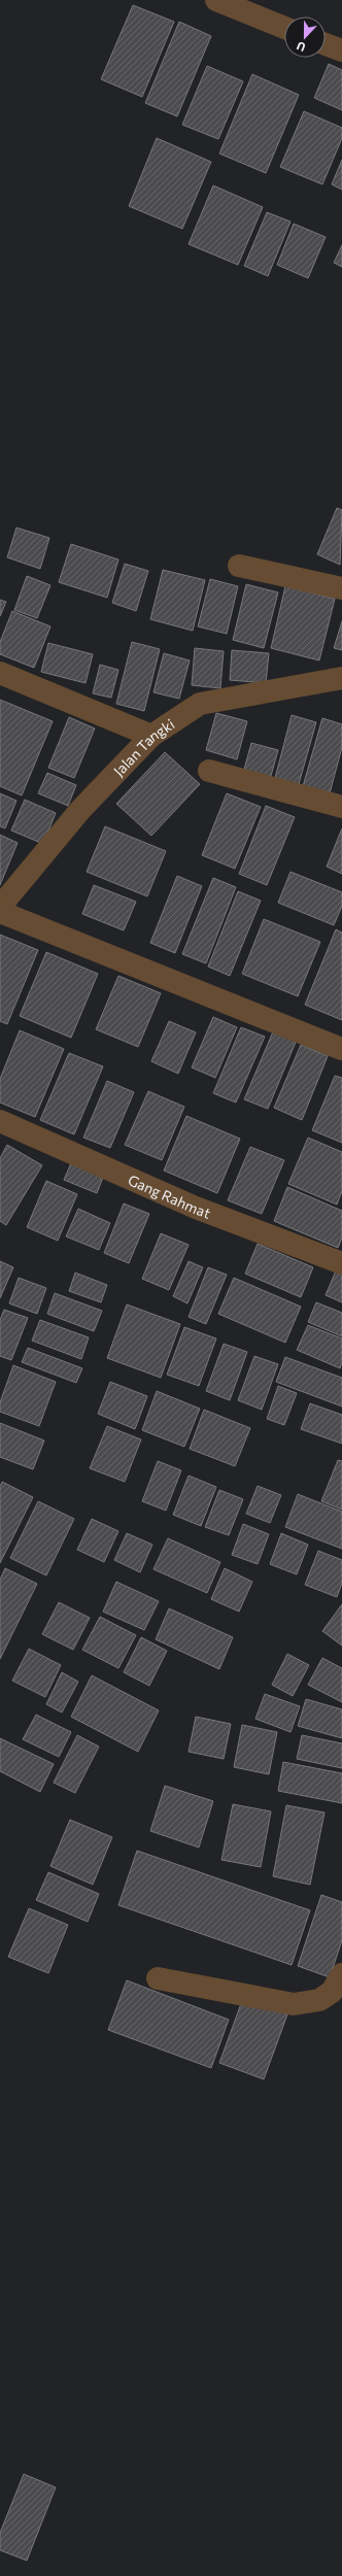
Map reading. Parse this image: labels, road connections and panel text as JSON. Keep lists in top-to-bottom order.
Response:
{
  "streets": {
    "street": ["Jalan Tangki", "Gang Rahmat"]
  },
  "north": "bottom"
}
